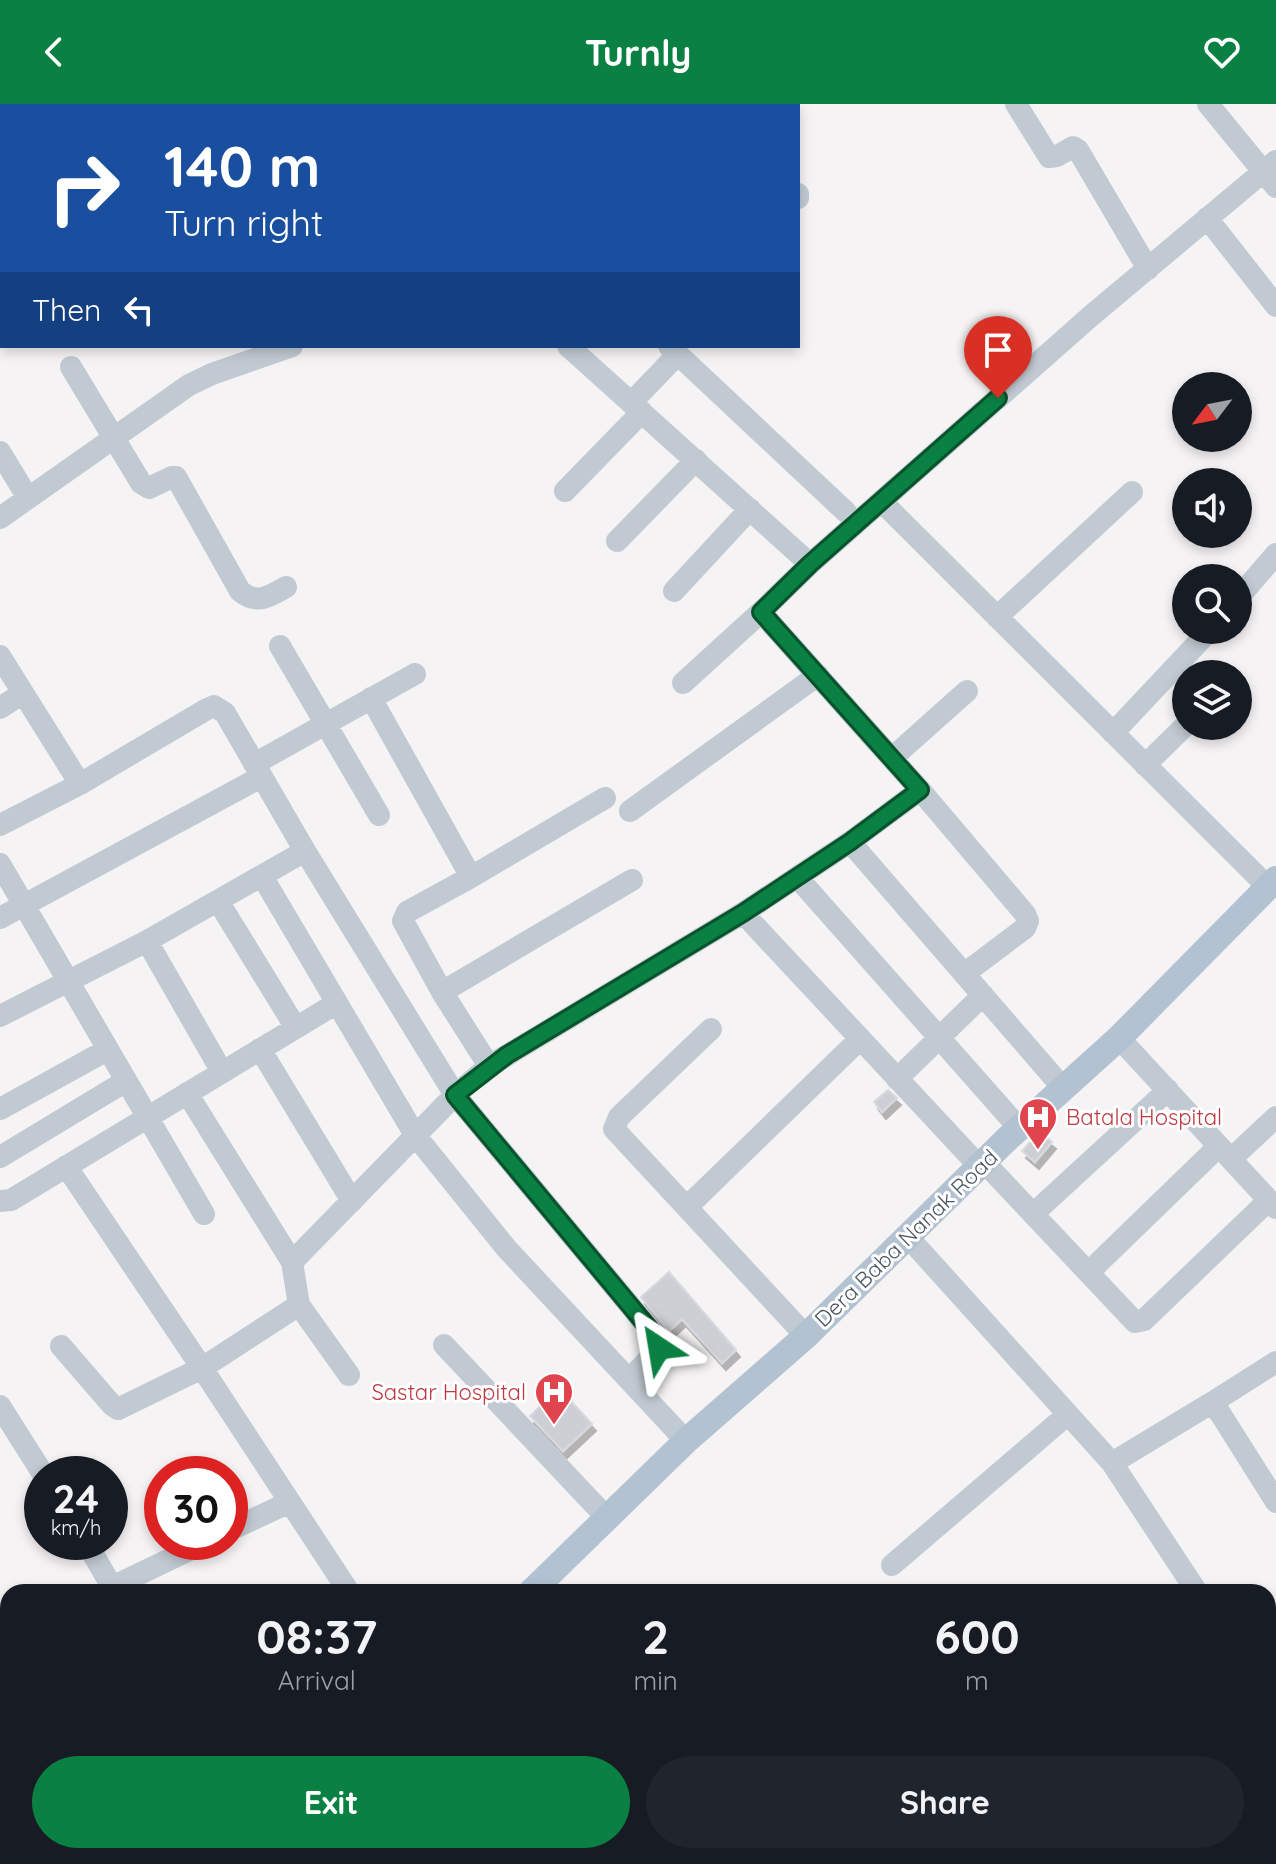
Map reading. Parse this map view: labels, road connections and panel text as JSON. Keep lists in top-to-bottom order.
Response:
{
  "streets": {
    "main road": ["Dera Baba Nanak Road"]
  },
  "places": {
    "hospital": ["Batala Hospital", "Sastar Hospital"]
  },
  "north": "bottom left",
  "page": {
    "header": "Turnly",
    "turn": ["140 m", "Turn right"],
    "then": "Then",
    "speed": "24 km/h",
    "limit": "30",
    "eta": [
      "08:37",
      "Arrival",
      "2",
      "min",
      "600",
      "m"
    ],
    "buttons": ["Exit", "Share"]
  }
}
